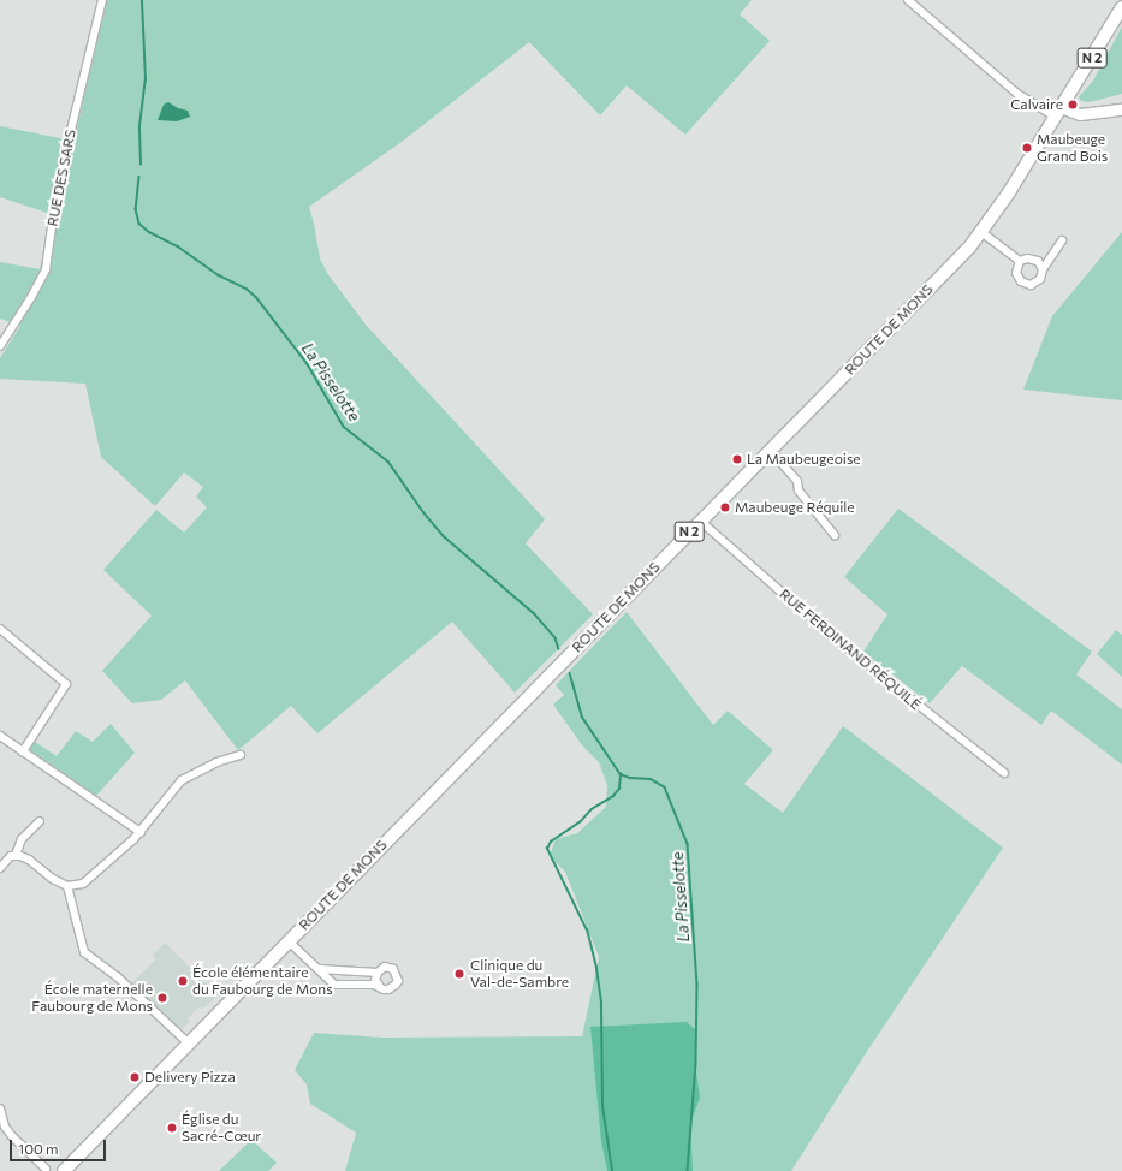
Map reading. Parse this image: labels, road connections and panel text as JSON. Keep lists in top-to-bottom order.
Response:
{
  "streets": {
    "main road": ["N 2", "ROUTE DE MONS"],
    "street": ["RUE DES SARS", "RUE FERDINAND RÉQUILÉ"]
  },
  "crossings": [
    ["ROUTE DE MONS", "RUE FERDINAND RÉQUILÉ"]
  ],
  "water": ["La Pisselotte"],
  "places": [
    "Calvaire",
    "Maubeuge Grand Bois",
    "La Maubeugeoise",
    "Maubeuge Réquile",
    "Clinique du Val-de-Sambre",
    "École élémentaire du Faubourg de Mons",
    "École maternelle Faubourg de Mons",
    "Delivery Pizza",
    "Église du Sacré-Cœur"
  ],
  "scale_bar": "100 m"
}
